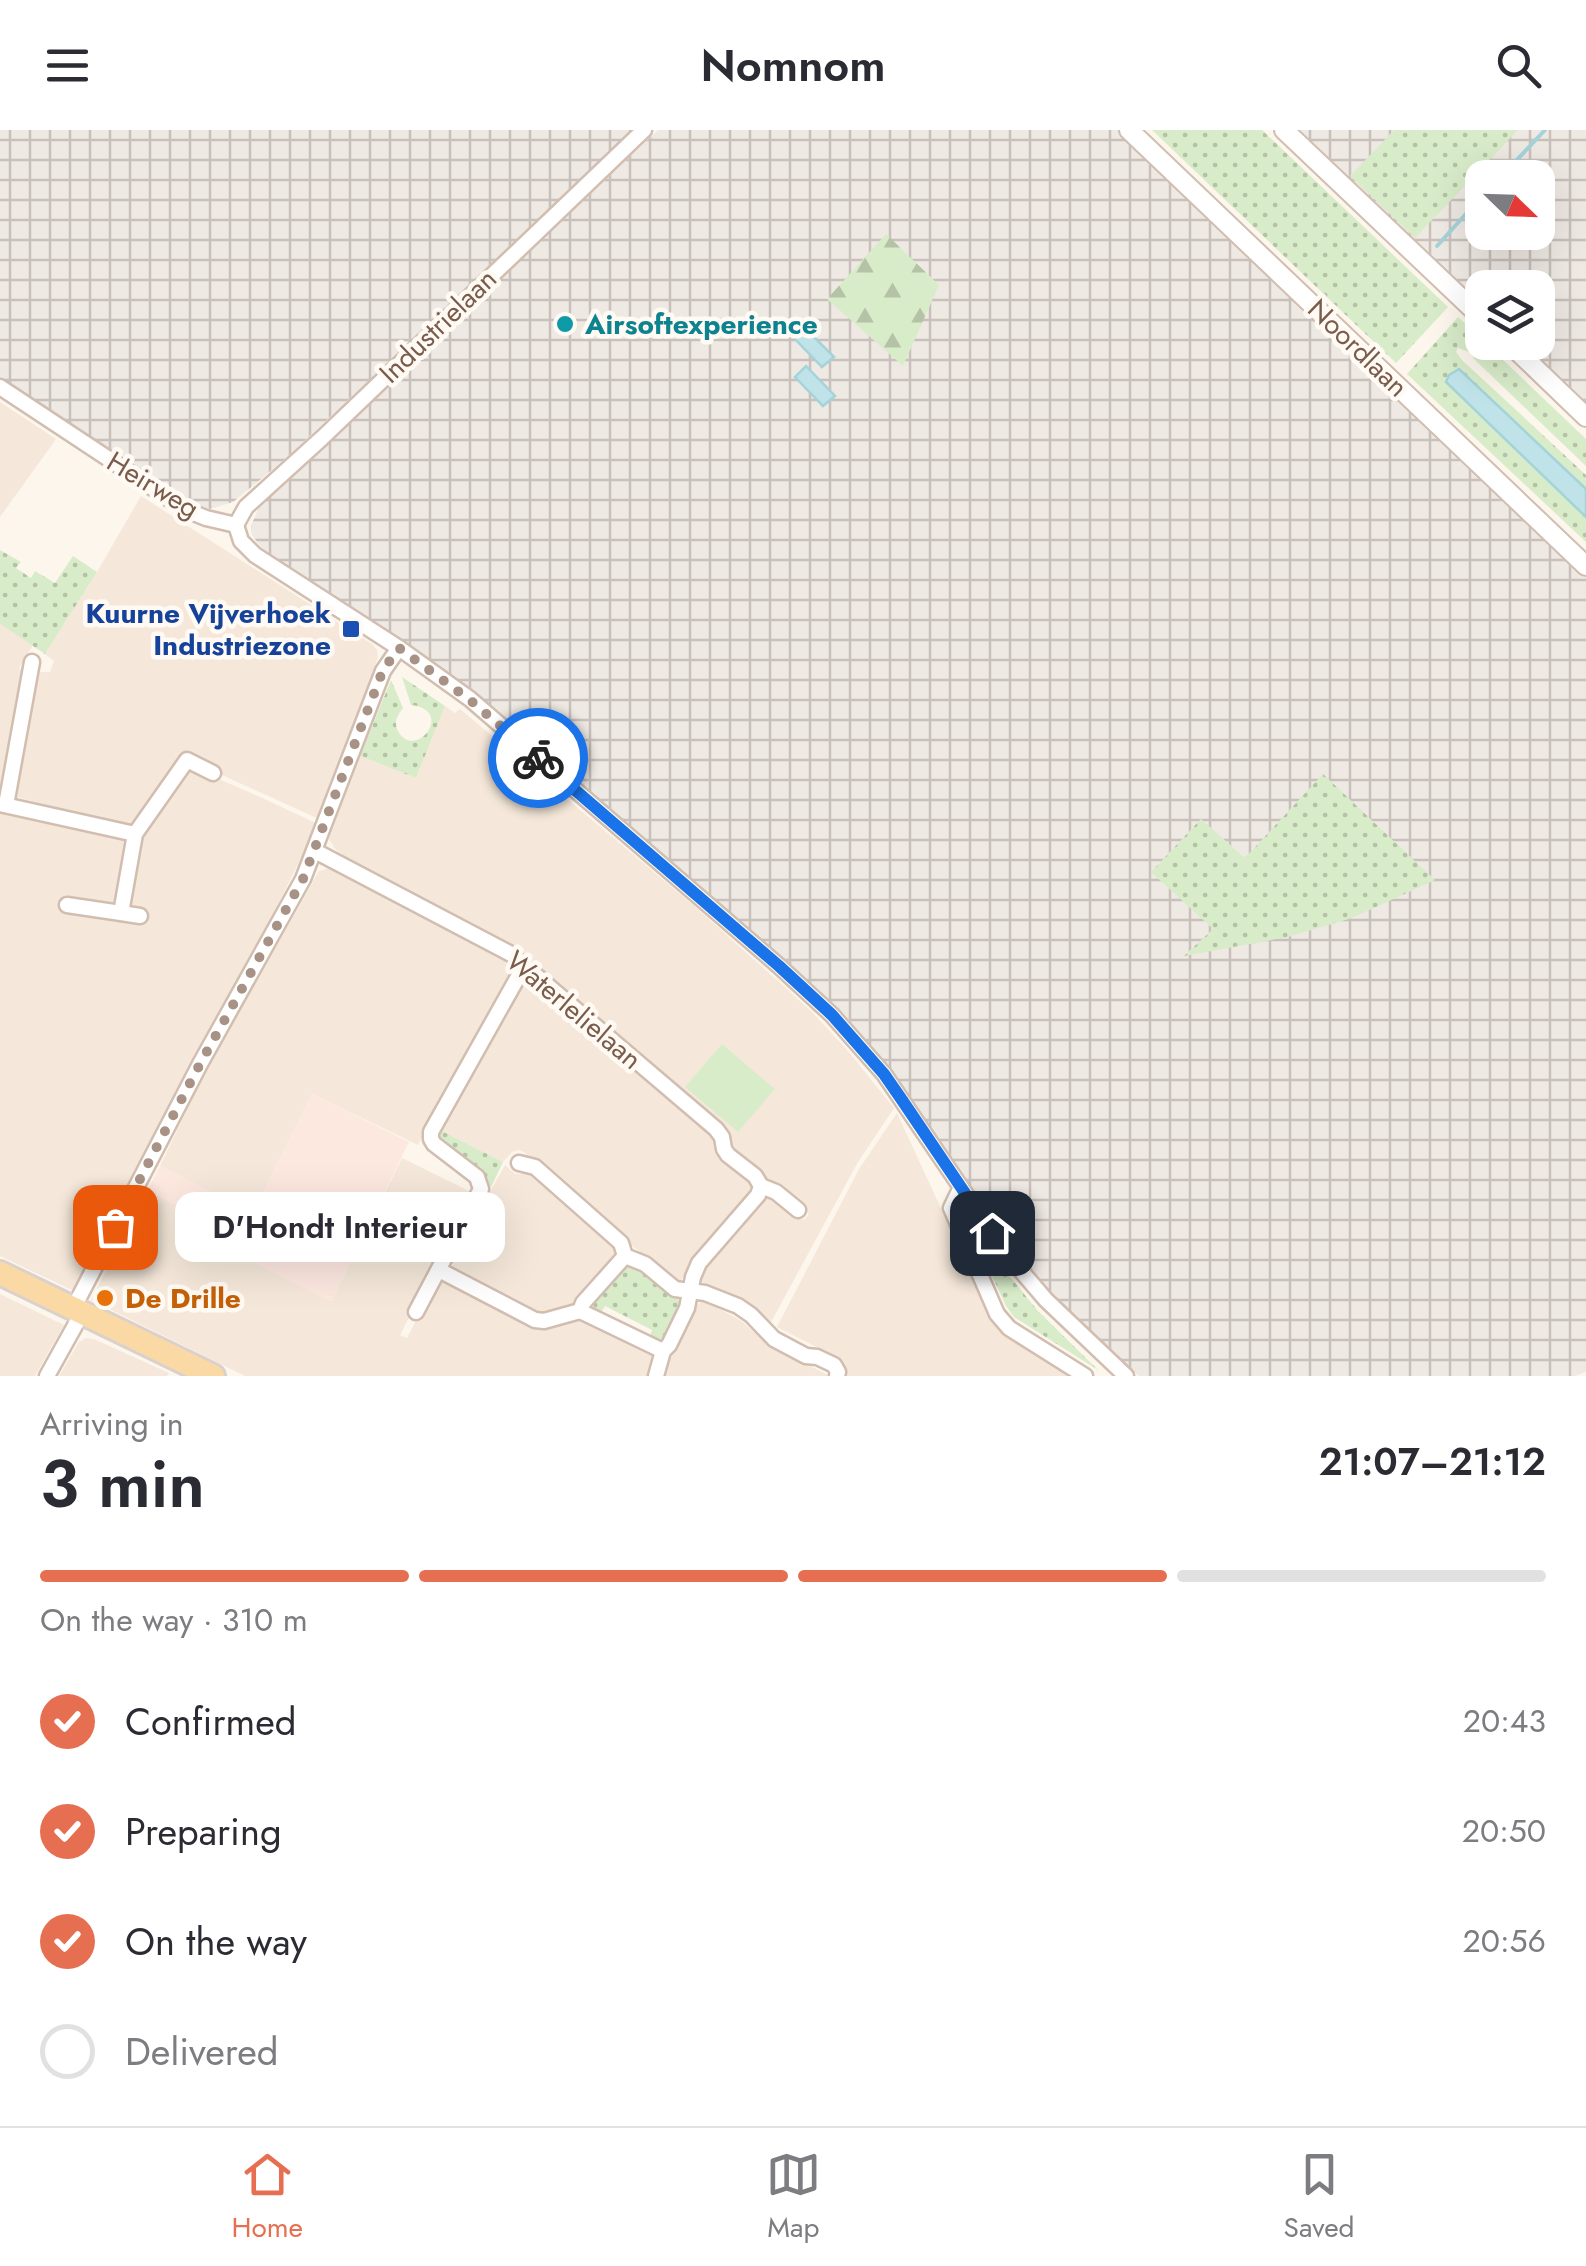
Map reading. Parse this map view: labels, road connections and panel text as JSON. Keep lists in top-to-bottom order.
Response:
{
  "streets": {
    "street": [
      "Industrielaan",
      "Noordlaan",
      "Heirweg",
      "Waterlelielaan"
    ]
  },
  "crossings": [
    ["Industrielaan", "Heirweg"]
  ],
  "places": {
    "other": ["Airsoftexperience", "D'Hondt Interieur", "De Drille"],
    "transit": ["Kuurne Vijverhoek Industriezone"]
  },
  "north": "bottom right",
  "page": {
    "header": "Nomnom",
    "bubble": "D'Hondt Interieur",
    "heading": ["3 min", "Arriving in", "21:07–21:12"],
    "bar": "On the way · 310 m",
    "list": [
      ["Confirmed", "20:43"],
      ["Preparing", "20:50"],
      ["On the way", "20:56"],
      "Delivered"
    ],
    "tabs": ["Home", "Map", "Saved"]
  }
}
